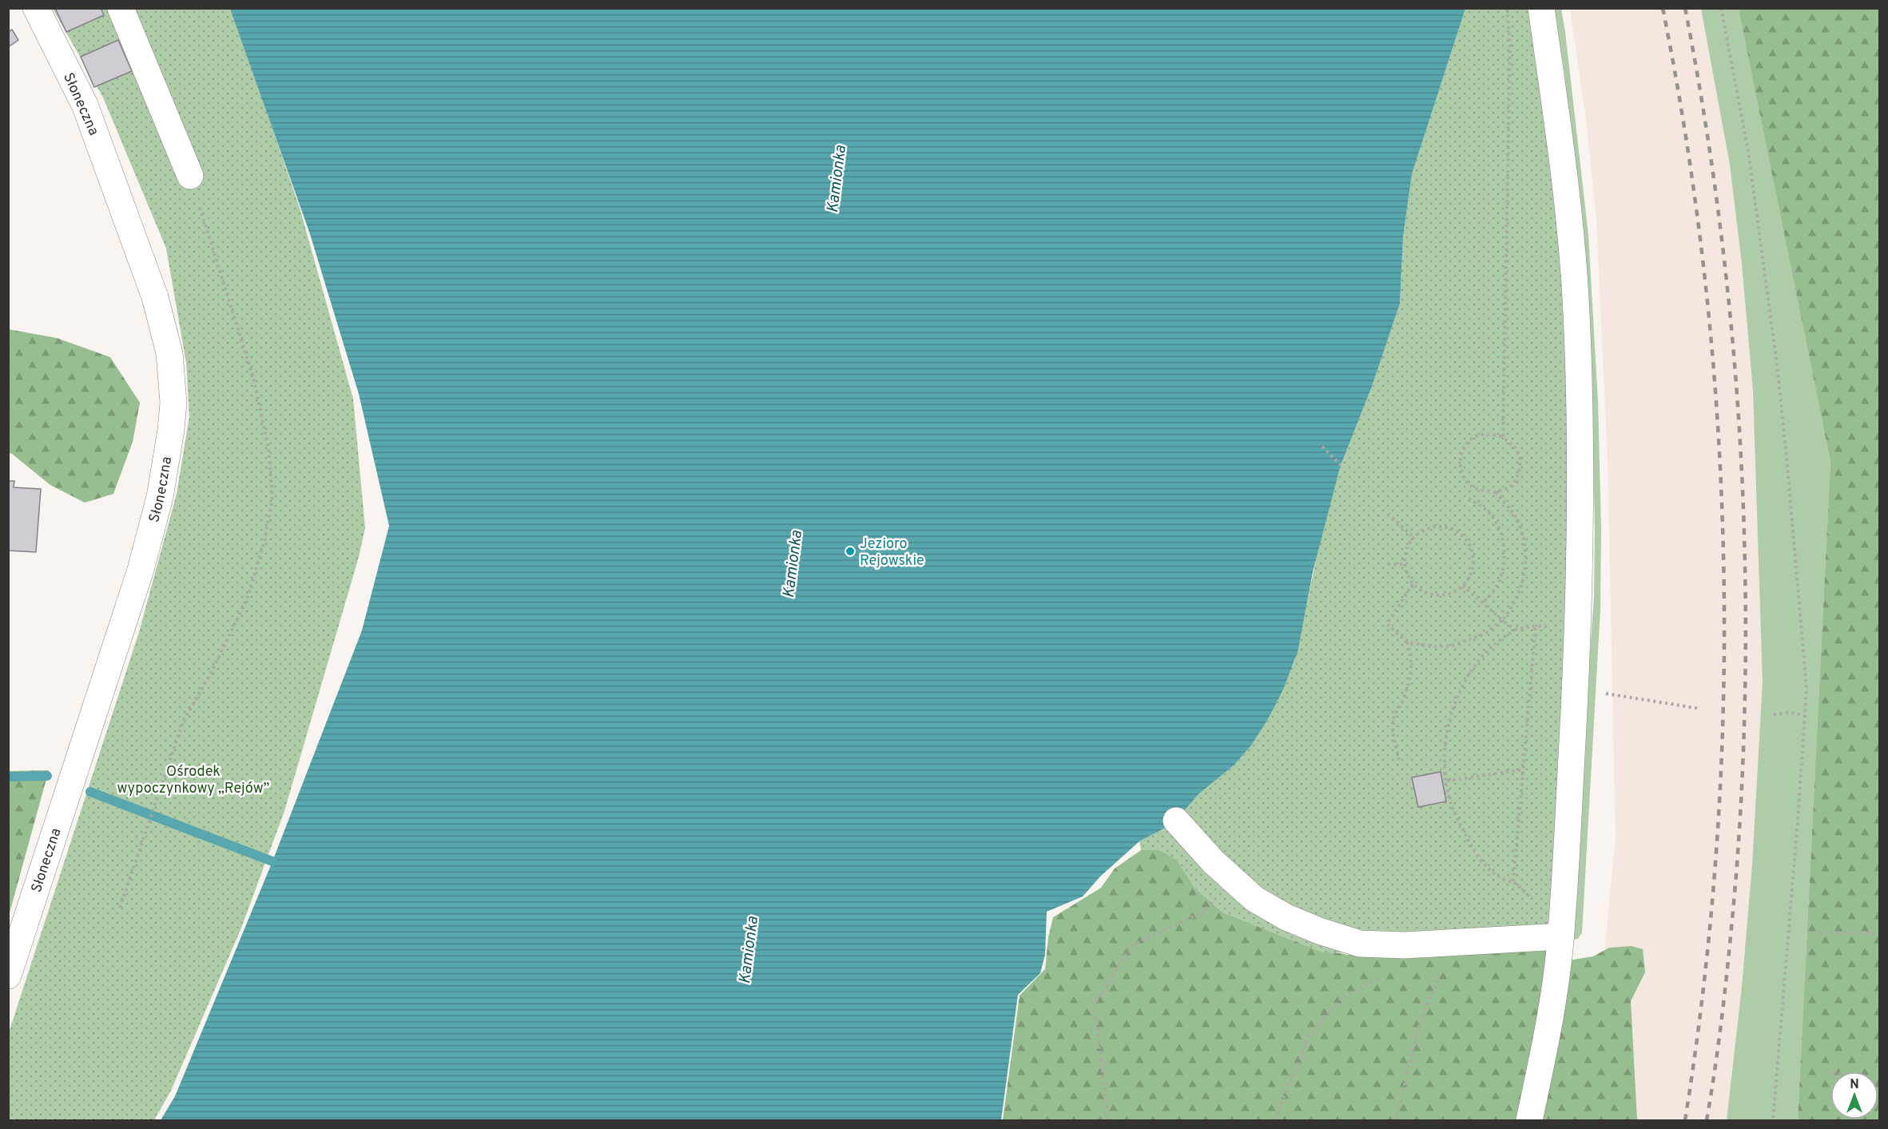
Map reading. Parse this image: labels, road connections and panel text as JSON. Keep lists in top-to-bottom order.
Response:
{
  "streets": {
    "street": ["Słoneczna"]
  },
  "water": ["Kamionka"],
  "parks": ["Ośrodek wypoczynkowy „Rejów”"],
  "places": ["Jezioro Rejowskie"],
  "north": "top"
}
